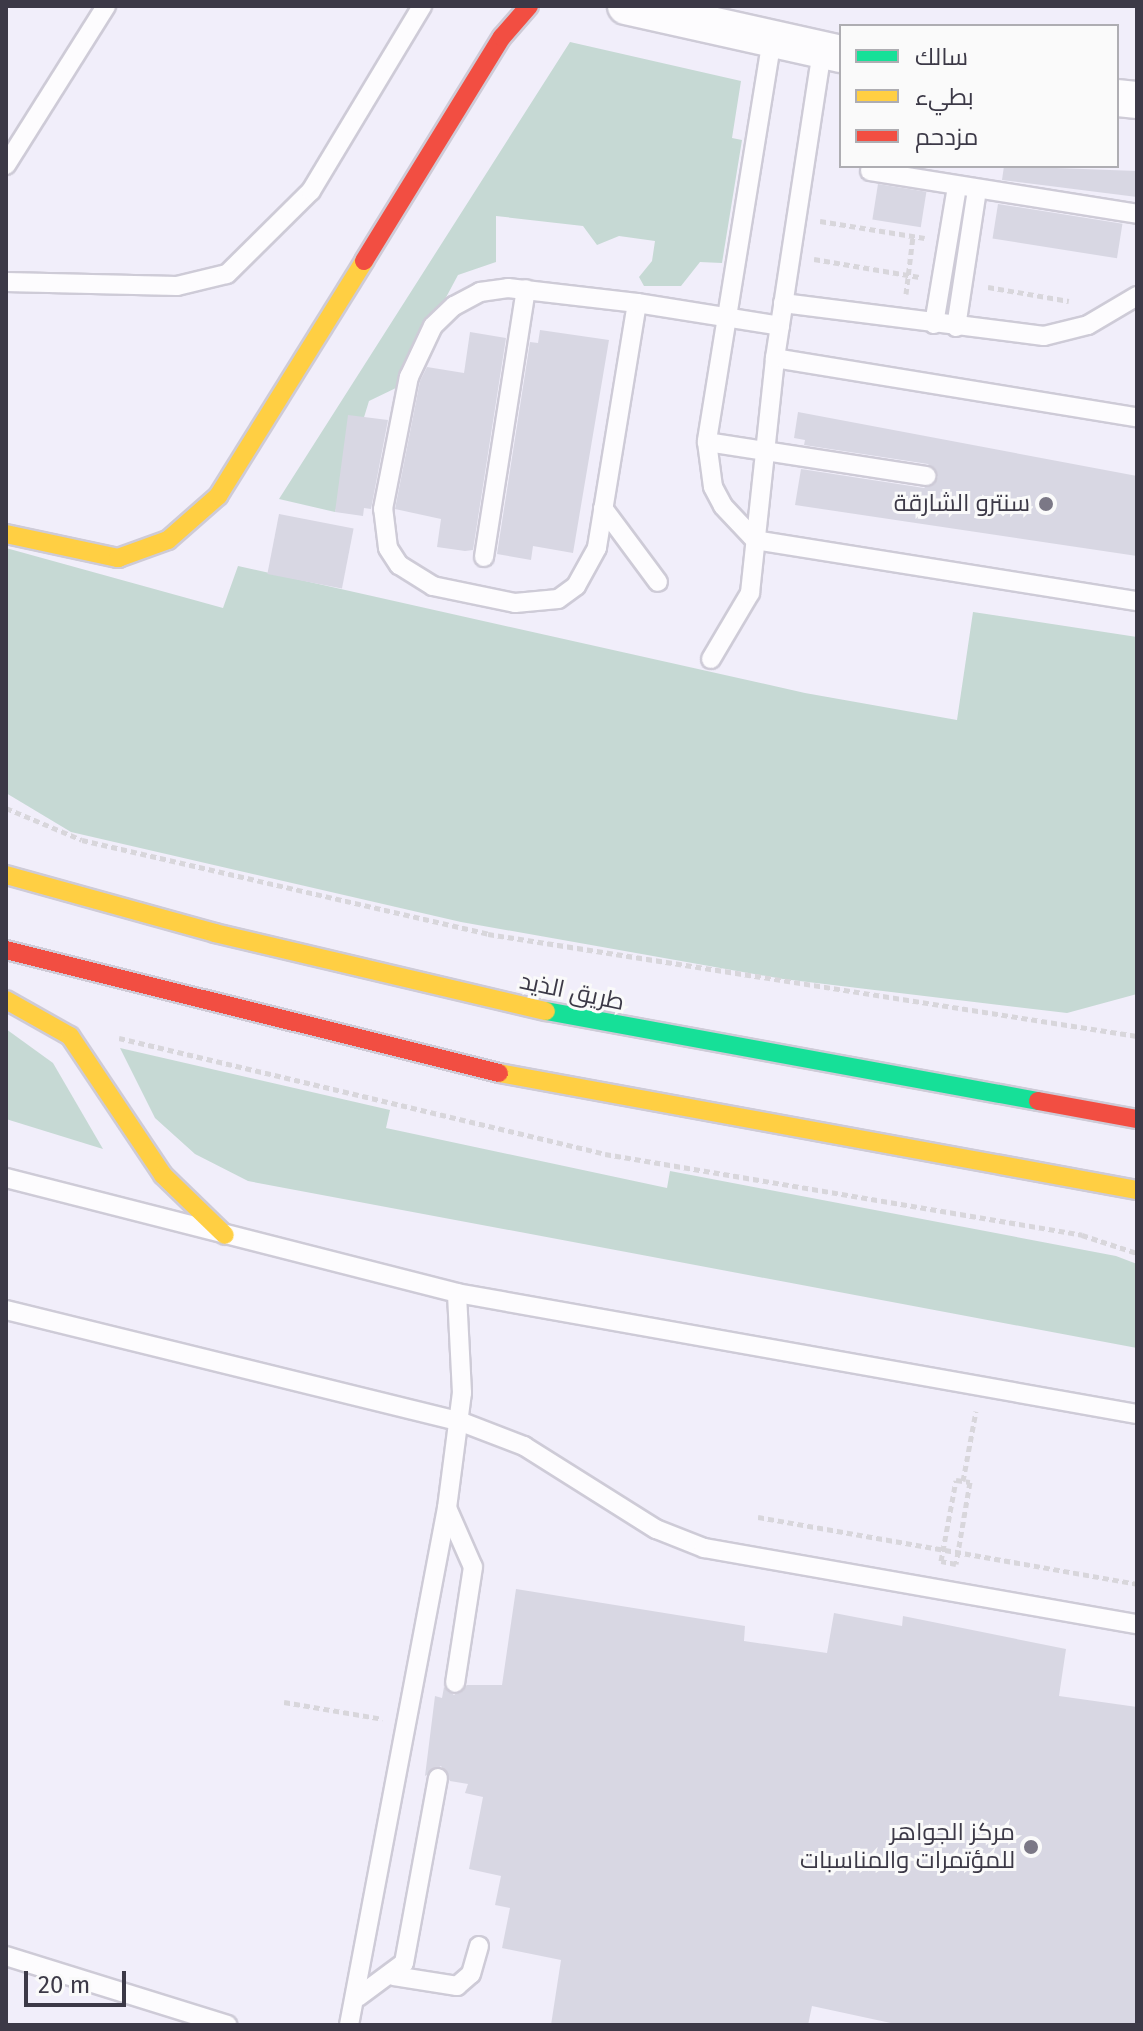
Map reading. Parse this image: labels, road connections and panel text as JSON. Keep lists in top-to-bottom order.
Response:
{
  "streets": {
    "main road": ["طريق الذيد"]
  },
  "places": ["سنترو الشارقة", "مركز الجواهر للمؤتمرات والمناسبات"],
  "legend": ["سالك", "بطيء", "مزدحم"],
  "scale_bar": "20 m"
}
